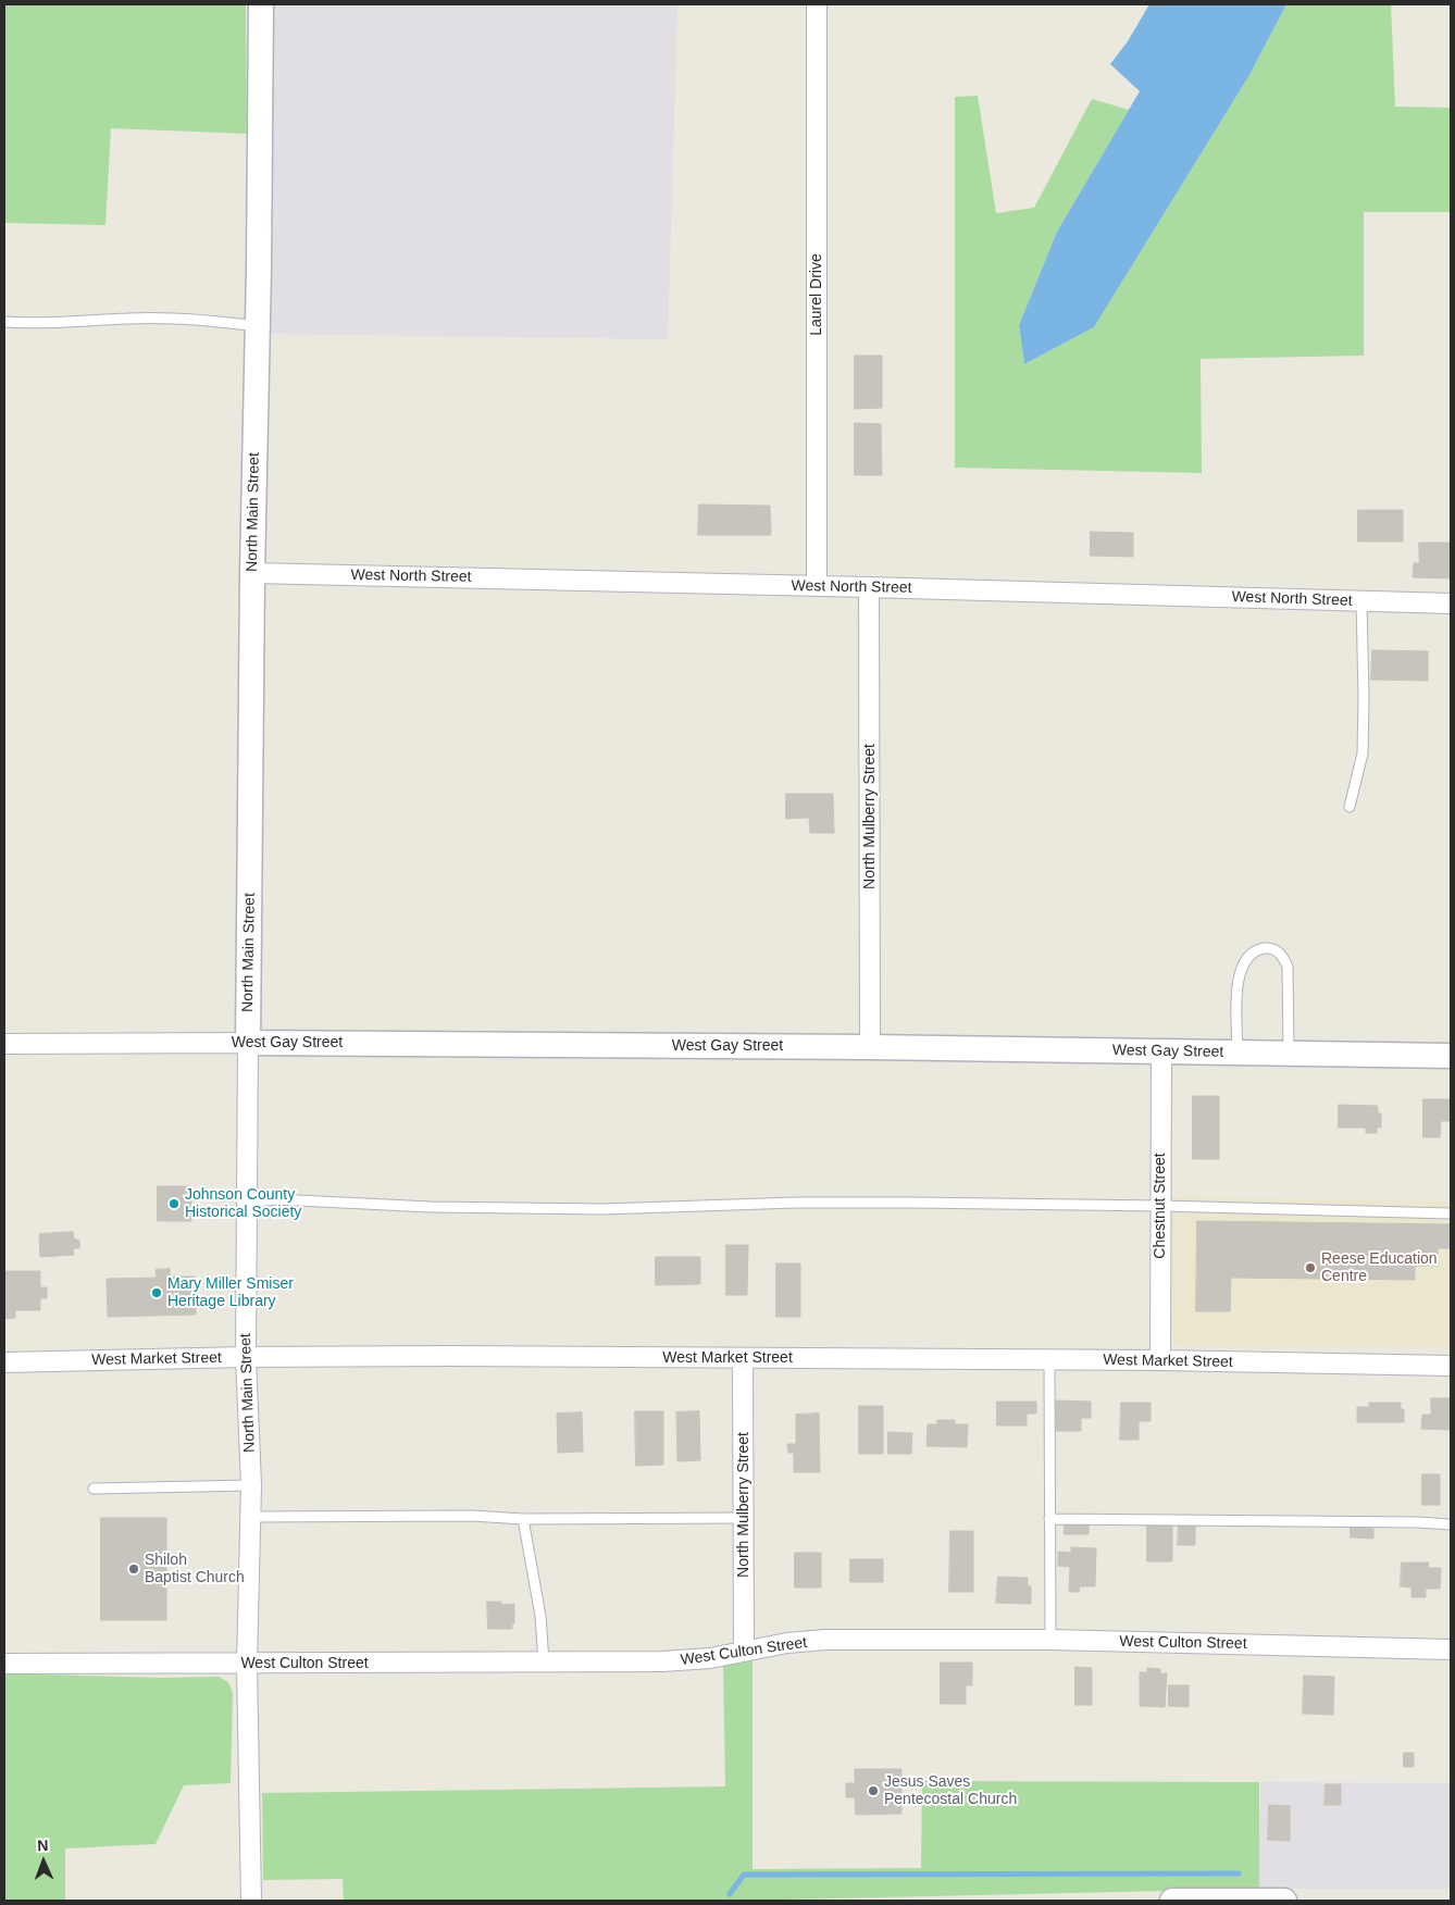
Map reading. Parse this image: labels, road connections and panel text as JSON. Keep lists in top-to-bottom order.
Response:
{
  "streets": {
    "street": [
      "Laurel Drive",
      "North Main Street",
      "West North Street",
      "North Mulberry Street",
      "West Gay Street",
      "Chestnut Street",
      "West Market Street",
      "West Culton Street"
    ]
  },
  "crossings": [
    ["Laurel Drive", "West North Street"],
    ["North Main Street", "West North Street"],
    ["North Main Street", "West Gay Street"],
    ["North Main Street", "West Market Street"],
    ["North Main Street", "West Culton Street"],
    ["West North Street", "North Mulberry Street"],
    ["North Mulberry Street", "West Gay Street"],
    ["North Mulberry Street", "West Market Street"],
    ["North Mulberry Street", "West Culton Street"],
    ["West Gay Street", "Chestnut Street"],
    ["Chestnut Street", "West Market Street"]
  ],
  "places": [
    "Johnson County Historical Society",
    "Reese Education Centre",
    "Mary Miller Smiser Heritage Library",
    "Shiloh Baptist Church",
    "Jesus Saves Pentecostal Church"
  ],
  "north": "top"
}
